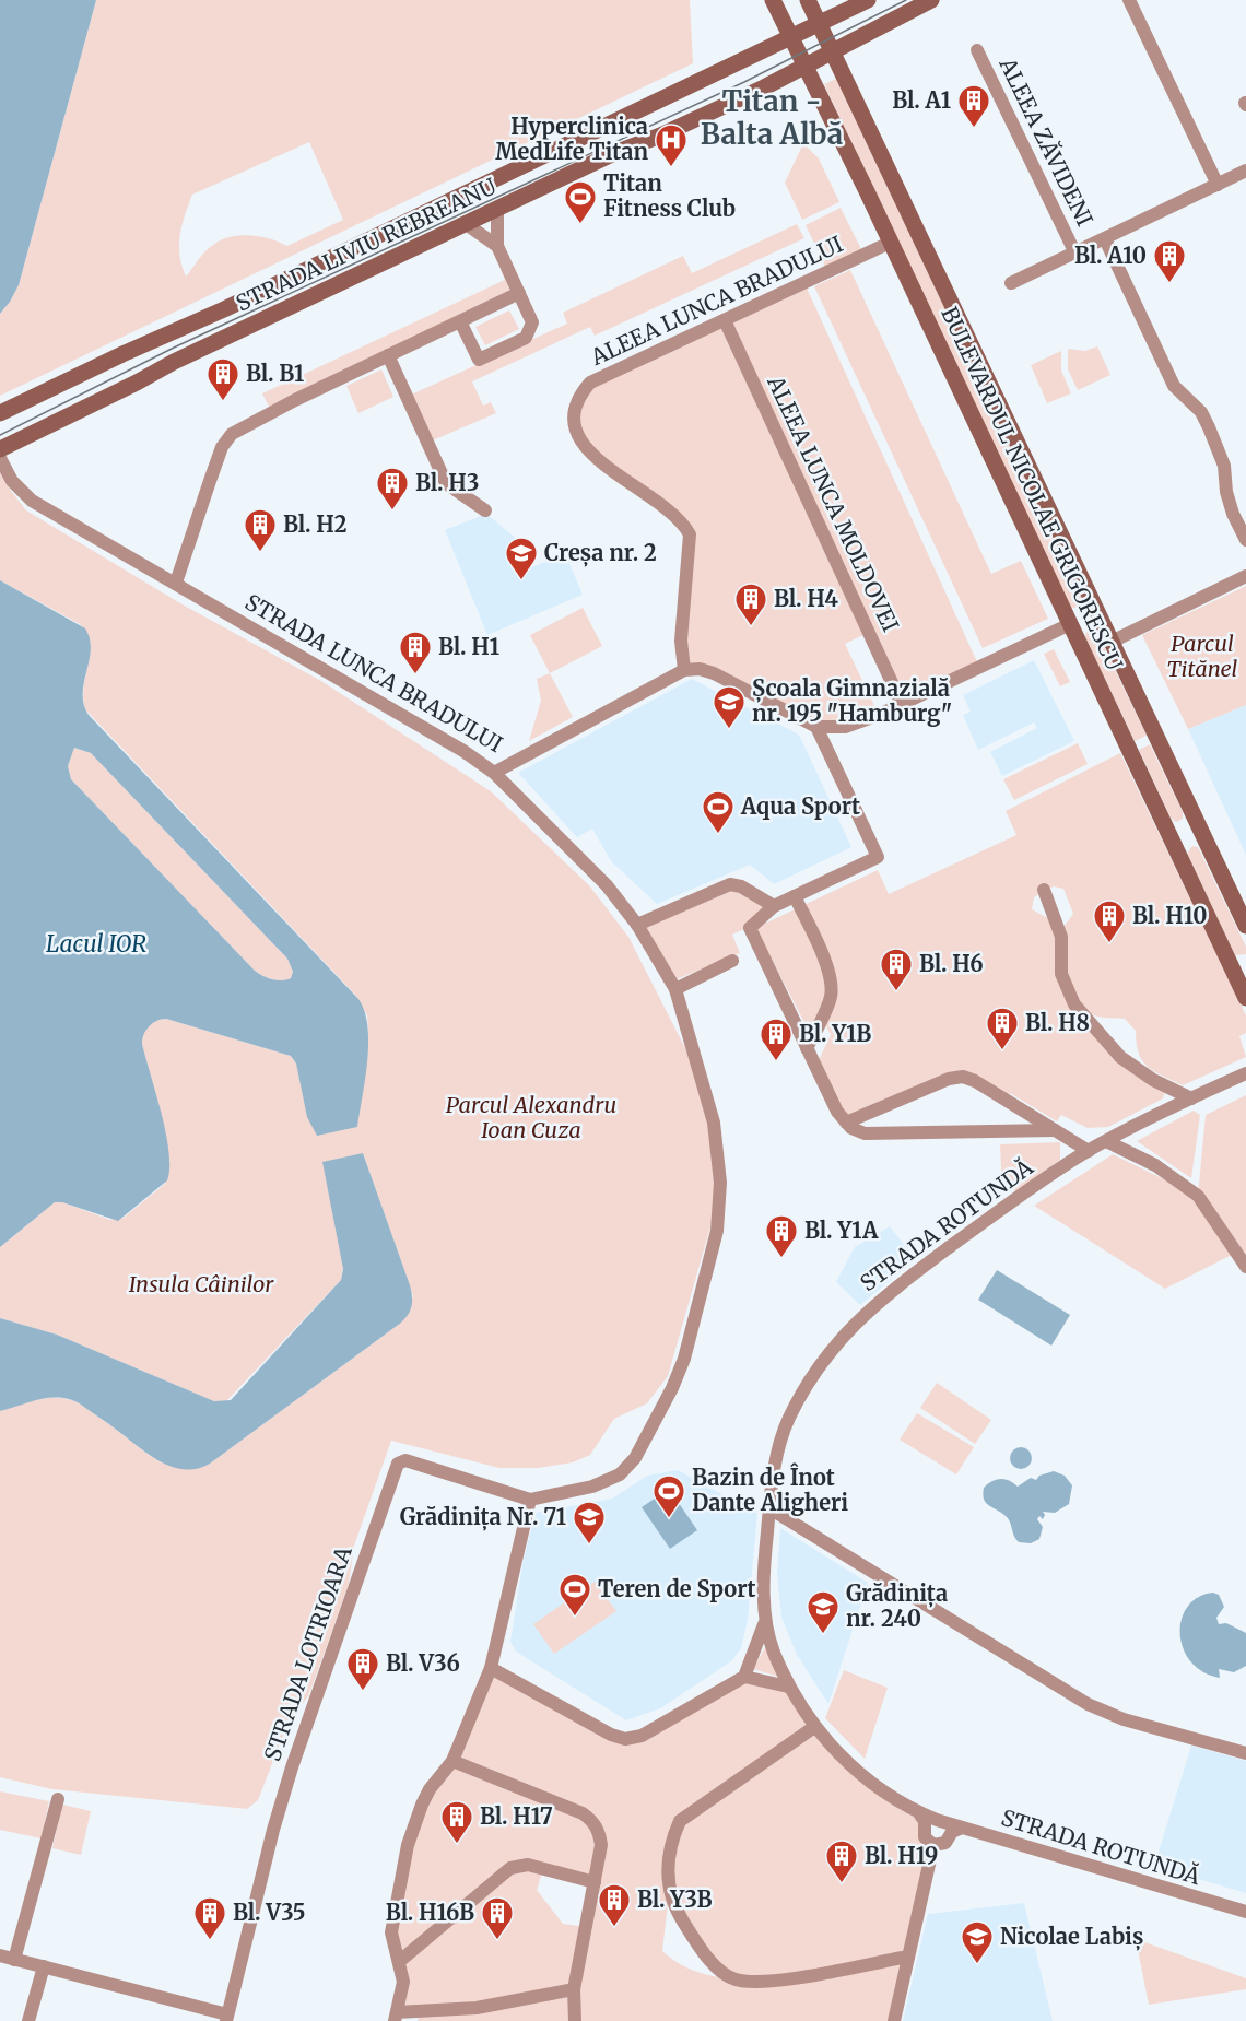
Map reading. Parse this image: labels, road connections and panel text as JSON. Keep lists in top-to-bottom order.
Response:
{
  "streets": {
    "main road": ["STRADA LIVIU REBREANU", "BULEVARDUL NICOLAE GRIGORESCU"],
    "street": [
      "ALEEA ZĂVIDENI",
      "ALEEA LUNCA BRADULUI",
      "ALEEA LUNCA MOLDOVEI",
      "STRADA LUNCA BRADULUI",
      "STRADA ROTUNDĂ",
      "STRADA LOTRIOARA"
    ]
  },
  "crossings": [
    ["STRADA LIVIU REBREANU", "BULEVARDUL NICOLAE GRIGORESCU"],
    ["ALEEA LUNCA BRADULUI", "BULEVARDUL NICOLAE GRIGORESCU"],
    ["ALEEA LUNCA BRADULUI", "ALEEA LUNCA MOLDOVEI"],
    ["ALEEA LUNCA BRADULUI", "STRADA LUNCA BRADULUI"],
    ["STRADA LUNCA BRADULUI", "STRADA LOTRIOARA"]
  ],
  "districts": ["Titan - Balta Albă"],
  "water": ["Lacul IOR"],
  "parks": ["Parcul Titănel", "Parcul Alexandru Ioan Cuza", "Insula Câinilor"],
  "places": {
    "building": [
      "Bl. A1",
      "Bl. A10",
      "Bl. B1",
      "Bl. H3",
      "Bl. H2",
      "Bl. H4",
      "Bl. H1",
      "Bl. H10",
      "Bl. H6",
      "Bl. H8",
      "Bl. Y1B",
      "Bl. Y1A",
      "Bl. V36",
      "Bl. H17",
      "Bl. H19",
      "Bl. Y3B",
      "Bl. V35",
      "Bl. H16B"
    ],
    "hospital": ["Hyperclinica MedLife Titan"],
    "sports": [
      "Titan Fitness Club",
      "Aqua Sport",
      "Bazin de Înot Dante Aligheri",
      "Teren de Sport"
    ],
    "school or university": [
      "Creșa nr. 2",
      "Școala Gimnazială nr. 195 \"Hamburg\"",
      "Grădinița Nr. 71",
      "Grădinița nr. 240",
      "Nicolae Labiș"
    ]
  }
}
